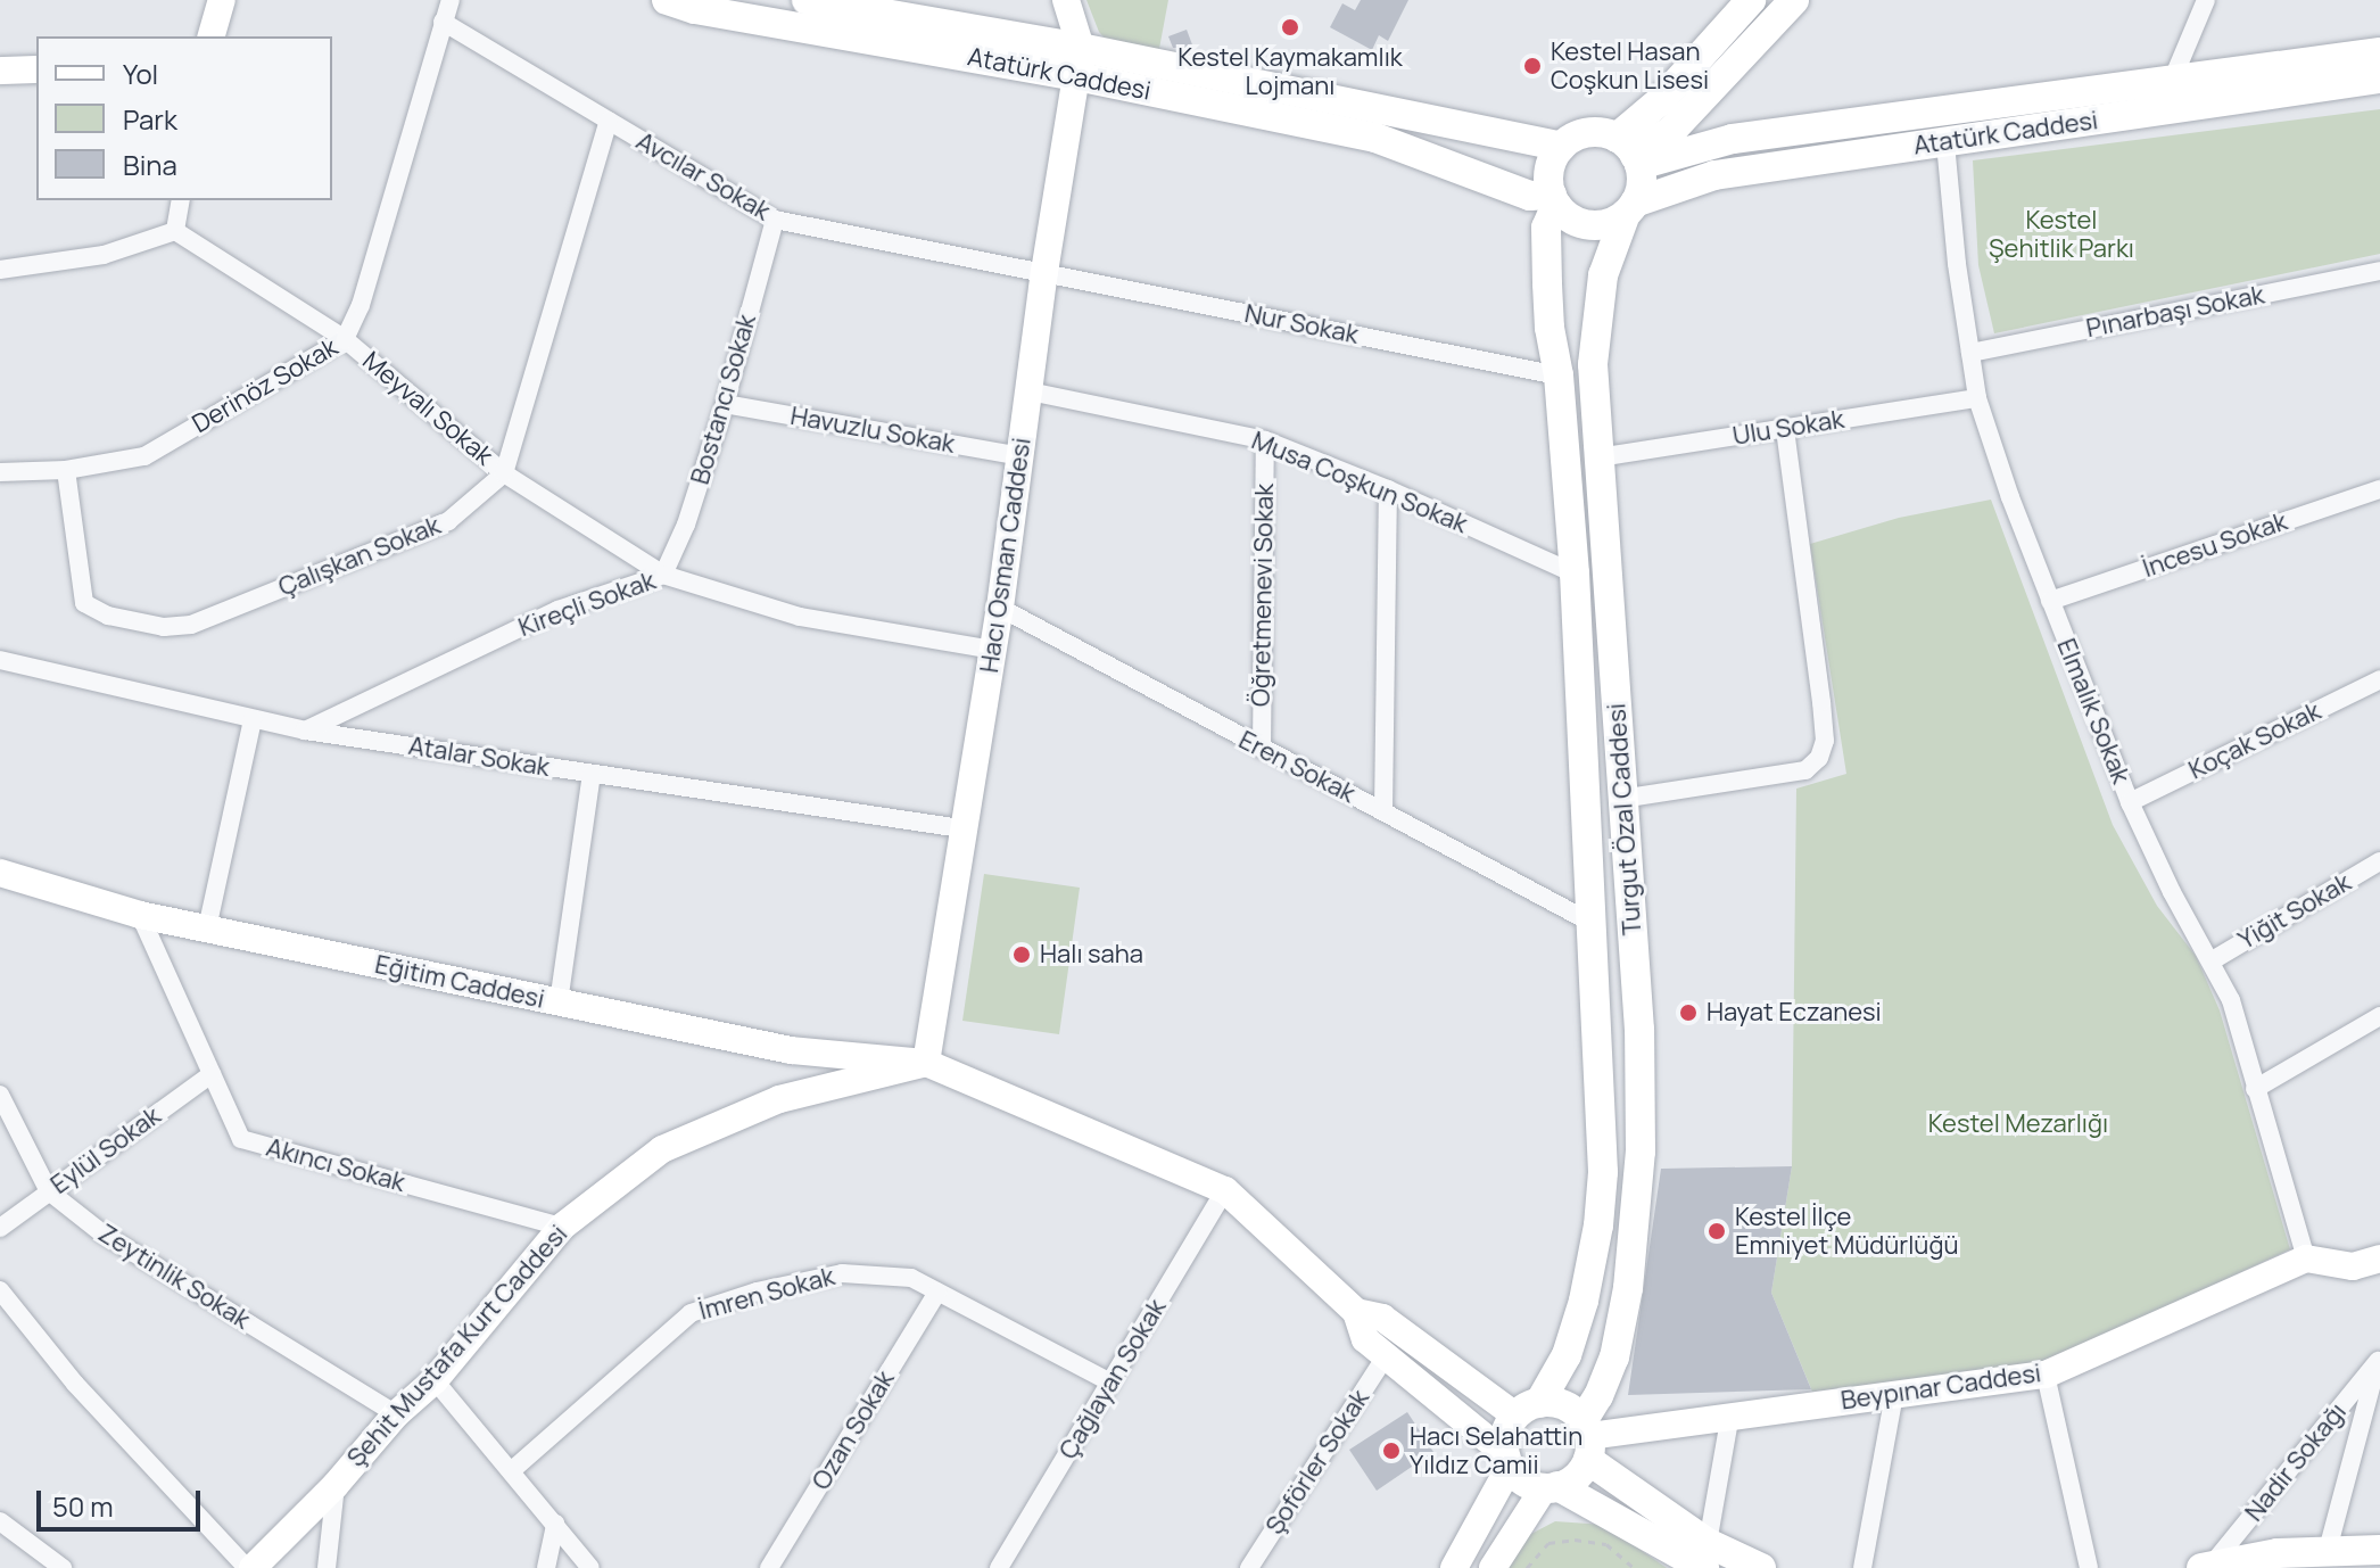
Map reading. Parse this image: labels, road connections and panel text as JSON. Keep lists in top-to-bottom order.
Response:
{
  "streets": {
    "main road": [
      "Atatürk Caddesi",
      "Hacı Osman Caddesi",
      "Turgut Özal Caddesi",
      "Eğitim Caddesi",
      "Şehit Mustafa Kurt Caddesi",
      "Beypınar Caddesi"
    ],
    "street": [
      "Avcılar Sokak",
      "Pınarbaşı Sokak",
      "Nur Sokak",
      "Derinöz Sokak",
      "Bostancı Sokak",
      "Meyvalı Sokak",
      "Ulu Sokak",
      "Havuzlu Sokak",
      "Musa Coşkun Sokak",
      "İncesu Sokak",
      "Çalışkan Sokak",
      "Öğretmenevi Sokak",
      "Kireçli Sokak",
      "Elmalık Sokak",
      "Koçak Sokak",
      "Atalar Sokak",
      "Eren Sokak",
      "Yiğit Sokak",
      "Eylül Sokak",
      "Akıncı Sokak",
      "Zeytinlik Sokak",
      "İmren Sokak",
      "Çağlayan Sokak",
      "Ozan Sokak",
      "Şoförler Sokak",
      "Nadir Sokağı"
    ]
  },
  "crossings": [
    ["Atatürk Caddesi", "Hacı Osman Caddesi"],
    ["Atatürk Caddesi", "Elmalık Sokak"],
    ["Atatürk Caddesi", "Turgut Özal Caddesi"],
    ["Avcılar Sokak", "Nur Sokak"],
    ["Avcılar Sokak", "Derinöz Sokak"],
    ["Avcılar Sokak", "Bostancı Sokak"],
    ["Avcılar Sokak", "Hacı Osman Caddesi"],
    ["Pınarbaşı Sokak", "Elmalık Sokak"],
    ["Nur Sokak", "Hacı Osman Caddesi"],
    ["Nur Sokak", "Turgut Özal Caddesi"],
    ["Derinöz Sokak", "Meyvalı Sokak"],
    ["Derinöz Sokak", "Çalışkan Sokak"],
    ["Bostancı Sokak", "Meyvalı Sokak"],
    ["Bostancı Sokak", "Havuzlu Sokak"],
    ["Bostancı Sokak", "Kireçli Sokak"],
    ["Meyvalı Sokak", "Çalışkan Sokak"],
    ["Meyvalı Sokak", "Kireçli Sokak"],
    ["Ulu Sokak", "Elmalık Sokak"],
    ["Ulu Sokak", "Turgut Özal Caddesi"],
    ["Havuzlu Sokak", "Hacı Osman Caddesi"],
    ["Musa Coşkun Sokak", "Hacı Osman Caddesi"],
    ["Musa Coşkun Sokak", "Öğretmenevi Sokak"],
    ["Musa Coşkun Sokak", "Turgut Özal Caddesi"],
    ["İncesu Sokak", "Elmalık Sokak"],
    ["Hacı Osman Caddesi", "Kireçli Sokak"],
    ["Hacı Osman Caddesi", "Atalar Sokak"],
    ["Hacı Osman Caddesi", "Eren Sokak"],
    ["Hacı Osman Caddesi", "Eğitim Caddesi"],
    ["Hacı Osman Caddesi", "Şehit Mustafa Kurt Caddesi"],
    ["Öğretmenevi Sokak", "Eren Sokak"],
    ["Kireçli Sokak", "Atalar Sokak"],
    ["Elmalık Sokak", "Koçak Sokak"],
    ["Elmalık Sokak", "Yiğit Sokak"],
    ["Elmalık Sokak", "Beypınar Caddesi"],
    ["Eren Sokak", "Turgut Özal Caddesi"],
    ["Turgut Özal Caddesi", "Beypınar Caddesi"],
    ["Eğitim Caddesi", "Akıncı Sokak"],
    ["Eğitim Caddesi", "Şehit Mustafa Kurt Caddesi"],
    ["Eylül Sokak", "Akıncı Sokak"],
    ["Eylül Sokak", "Zeytinlik Sokak"],
    ["Akıncı Sokak", "Şehit Mustafa Kurt Caddesi"],
    ["Zeytinlik Sokak", "Şehit Mustafa Kurt Caddesi"],
    ["İmren Sokak", "Çağlayan Sokak"],
    ["İmren Sokak", "Ozan Sokak"]
  ],
  "parks": ["Kestel Şehitlik Parkı", "Kestel Mezarlığı"],
  "places": [
    "Kestel Kaymakamlık Lojmanı",
    "Kestel Hasan Coşkun Lisesi",
    "Halı saha",
    "Hayat Eczanesi",
    "Kestel İlçe Emniyet Müdürlüğü",
    "Hacı Selahattin Yıldız Camii"
  ],
  "legend": ["Yol", "Park", "Bina"],
  "scale_bar": "50 m"
}
